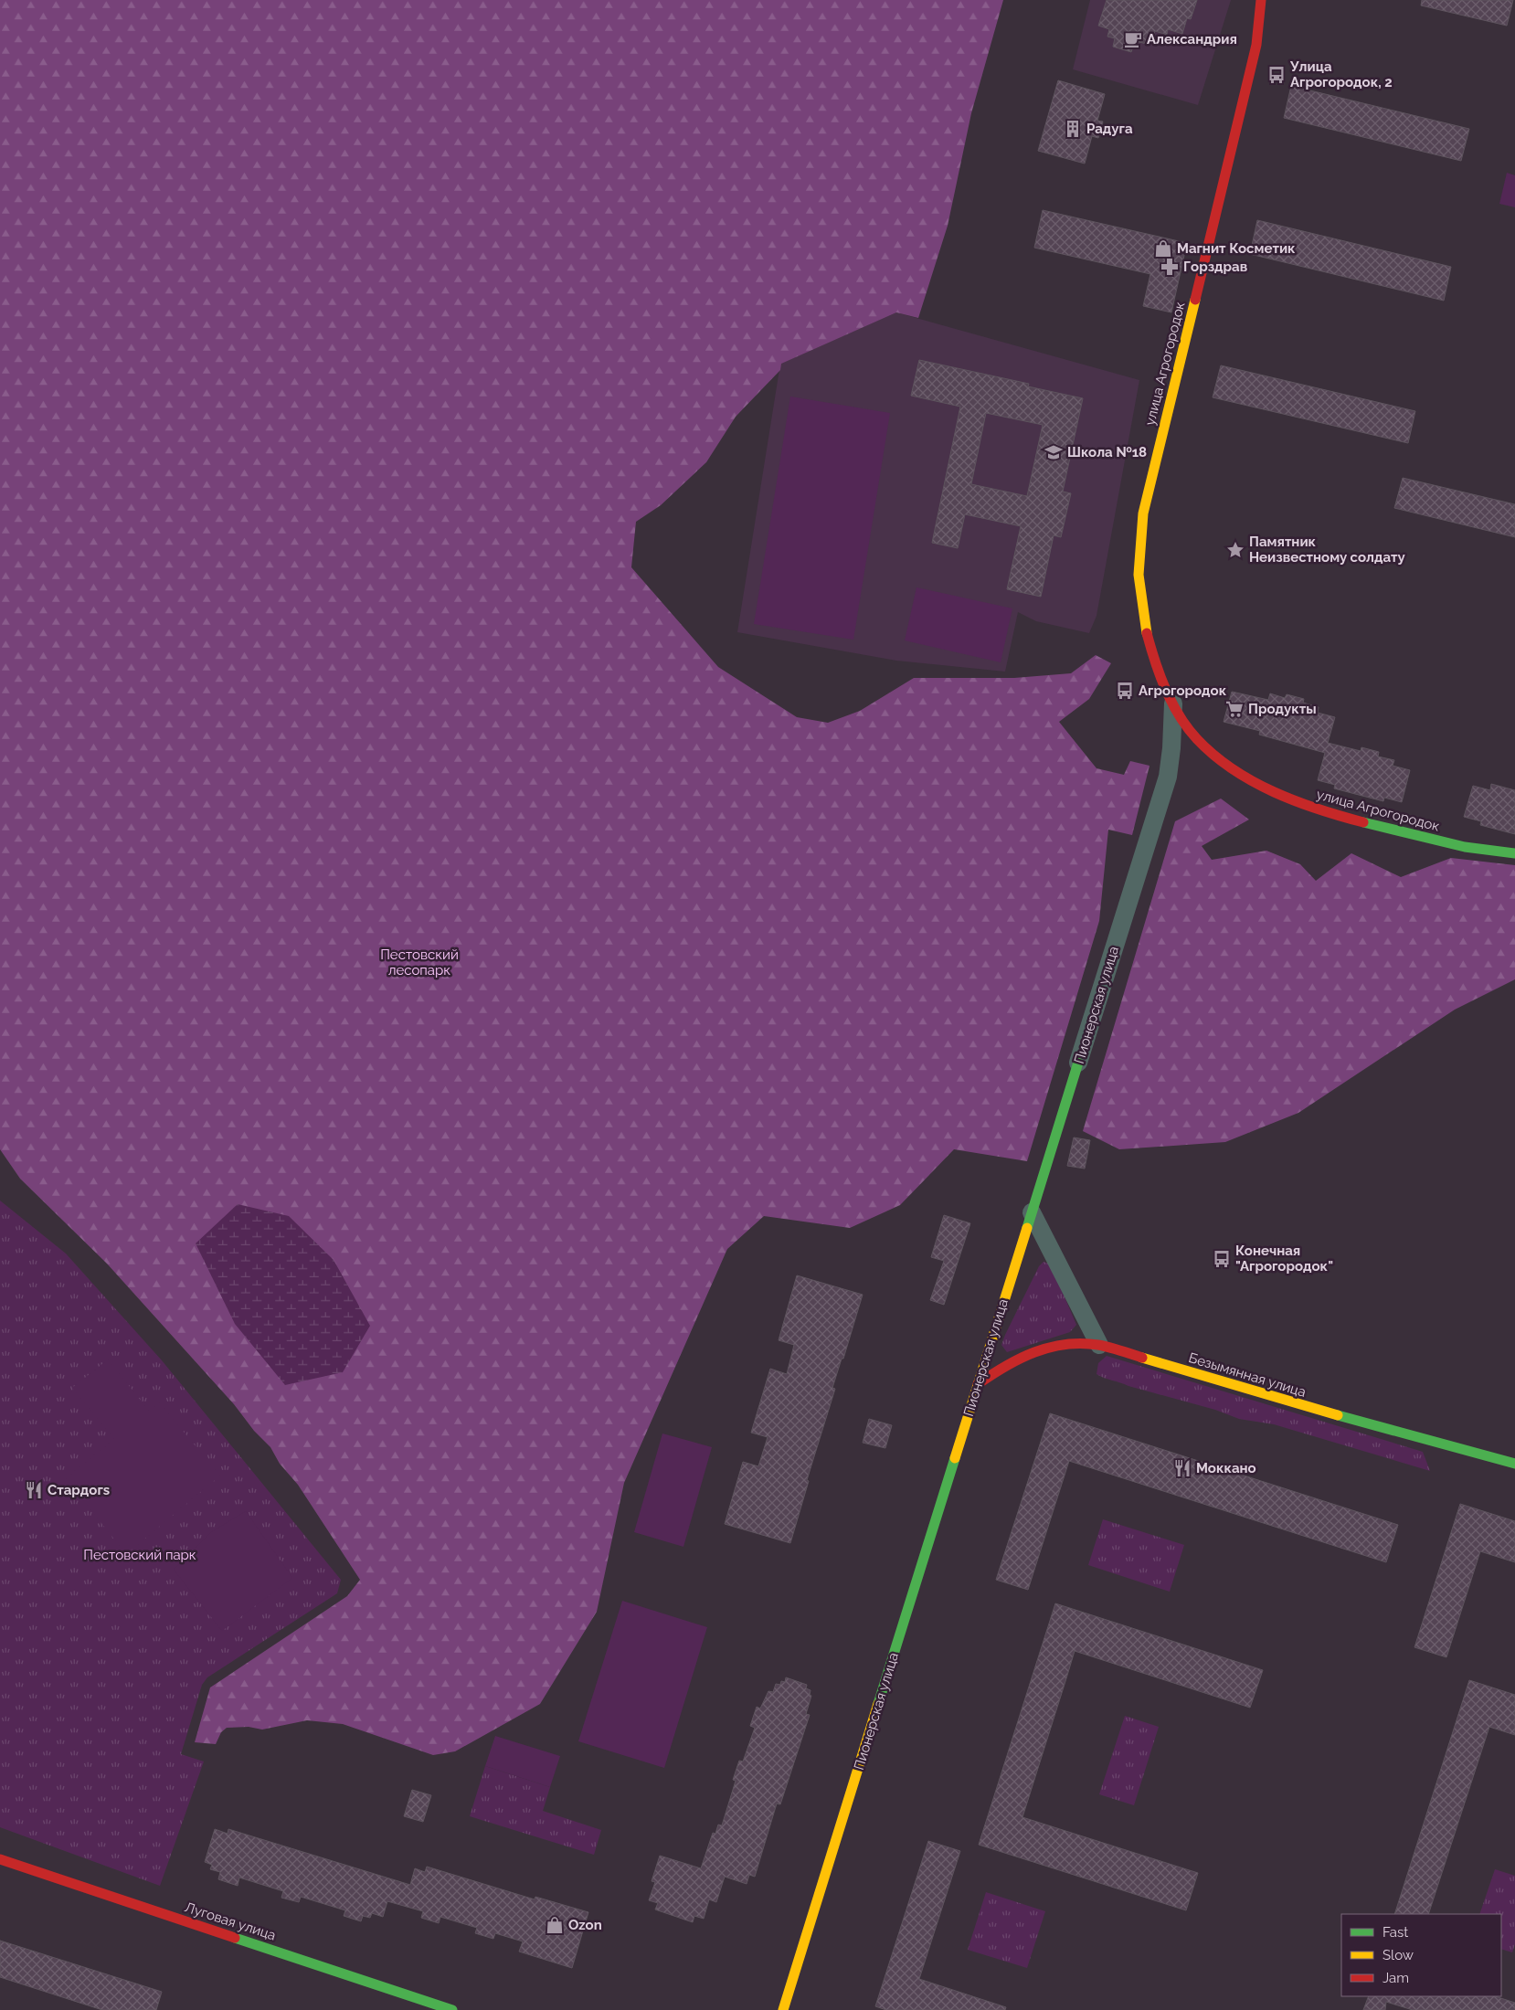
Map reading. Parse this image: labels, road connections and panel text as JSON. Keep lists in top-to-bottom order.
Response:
{
  "streets": {
    "street": [
      "улица Агрогородок",
      "Пионерская улица",
      "Безымянная улица",
      "Луговая улица"
    ]
  },
  "crossings": [
    ["улица Агрогородок", "Пионерская улица"],
    ["Пионерская улица", "Безымянная улица"]
  ],
  "parks": ["Пестовский лесопарк", "Пестовский парк"],
  "places": {
    "cafe": ["Александрия"],
    "bus stop": ["Улица Агрогородок, 2", "Агрогородок", "Конечная \"Агрогородок\""],
    "building": ["Радуга"],
    "shop": ["Магнит Косметик", "Ozon"],
    "pharmacy": ["Горздрав"],
    "school or university": ["Школа №18"],
    "place": ["Памятник Неизвестному солдату"],
    "supermarket": ["Продукты"],
    "restaurant": ["Моккано", "Стардогs"]
  },
  "legend": ["Fast", "Slow", "Jam"]
}
